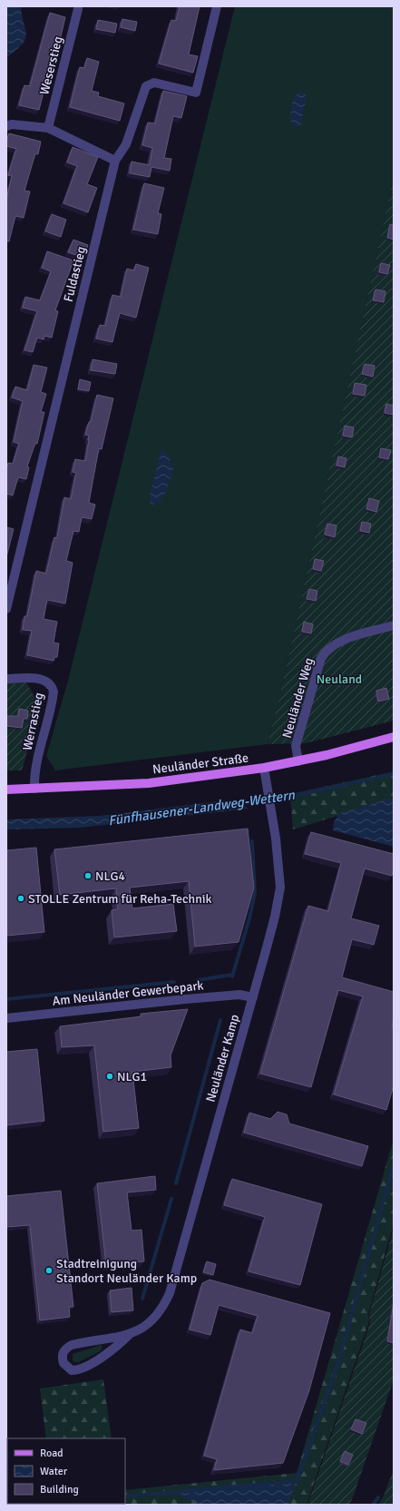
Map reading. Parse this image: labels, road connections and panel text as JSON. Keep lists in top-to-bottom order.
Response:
{
  "streets": {
    "main road": ["Neuländer Straße"],
    "street": [
      "Weserstieg",
      "Fuldastieg",
      "Neuländer Weg",
      "Werrastieg",
      "Am Neuländer Gewerbepark",
      "Neuländer Kamp"
    ]
  },
  "crossings": [
    ["Neuländer Weg", "Neuländer Straße"],
    ["Werrastieg", "Neuländer Straße"],
    ["Neuländer Straße", "Neuländer Kamp"],
    ["Am Neuländer Gewerbepark", "Neuländer Kamp"]
  ],
  "water": ["Fünfhausener-Landweg-Wettern"],
  "parks": ["Neuland"],
  "places": [
    "NLG4",
    "STOLLE Zentrum für Reha-Technik",
    "NLG1",
    "Stadtreinigung Standort Neuländer Kamp"
  ],
  "legend": ["Road", "Water", "Building"]
}
